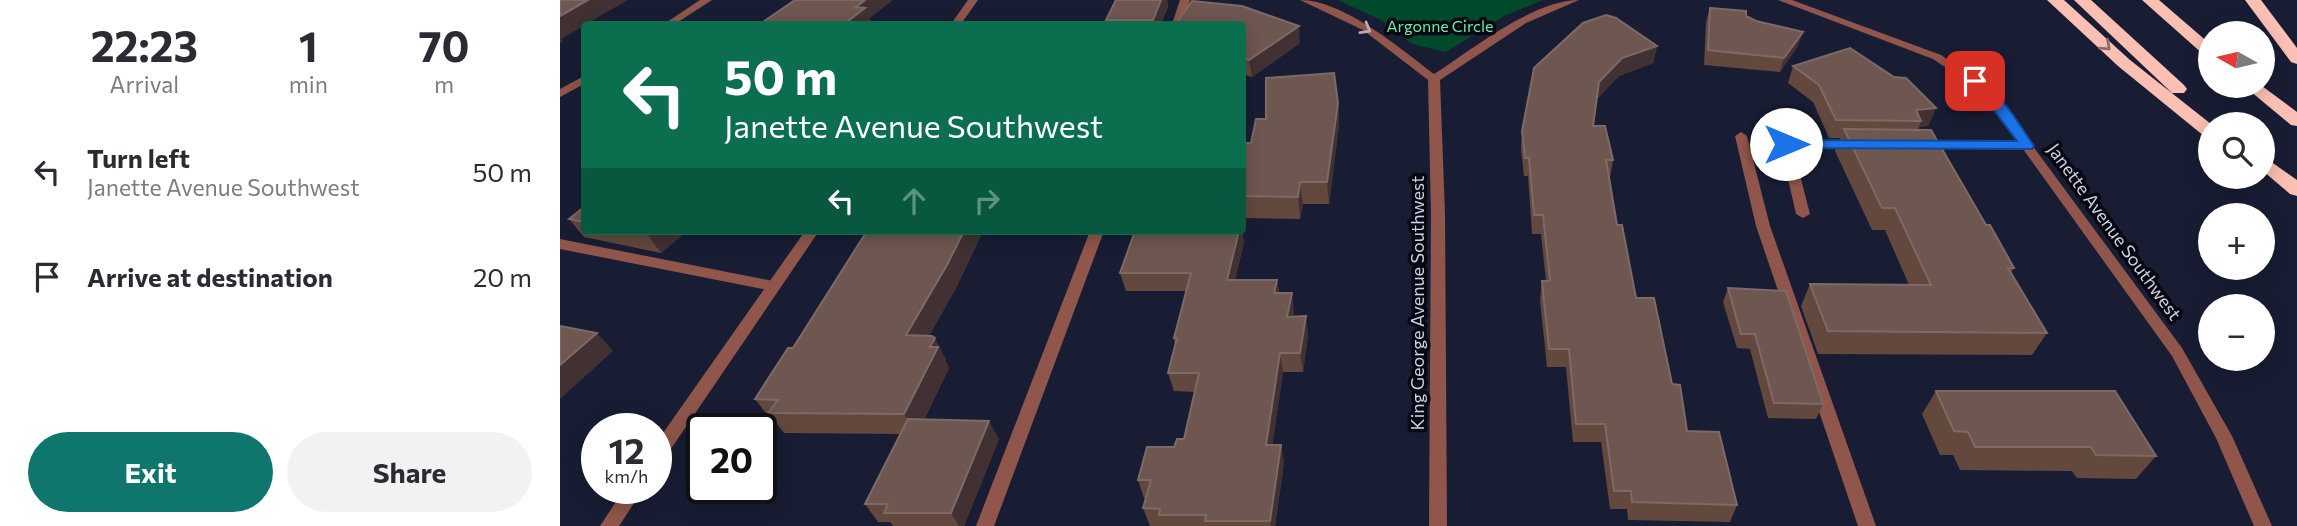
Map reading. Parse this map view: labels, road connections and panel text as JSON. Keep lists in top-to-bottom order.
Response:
{
  "streets": {
    "street": ["Janette Avenue Southwest", "King George Avenue Southwest"]
  },
  "parks": ["Argonne Circle"],
  "north": "left",
  "page": {
    "eta": [
      "22:23",
      "Arrival",
      "1",
      "min",
      "70",
      "m"
    ],
    "map_buttons": ["+", "−"],
    "turn": ["50 m", "Janette Avenue Southwest"],
    "list": [
      {
        "name": "Turn left",
        "note": "Janette Avenue Southwest",
        "value": "50 m"
      },
      {
        "name": "Arrive at destination",
        "value": "20 m"
      }
    ],
    "speed": "12 km/h",
    "limit": "20",
    "buttons": ["Exit", "Share"]
  }
}
